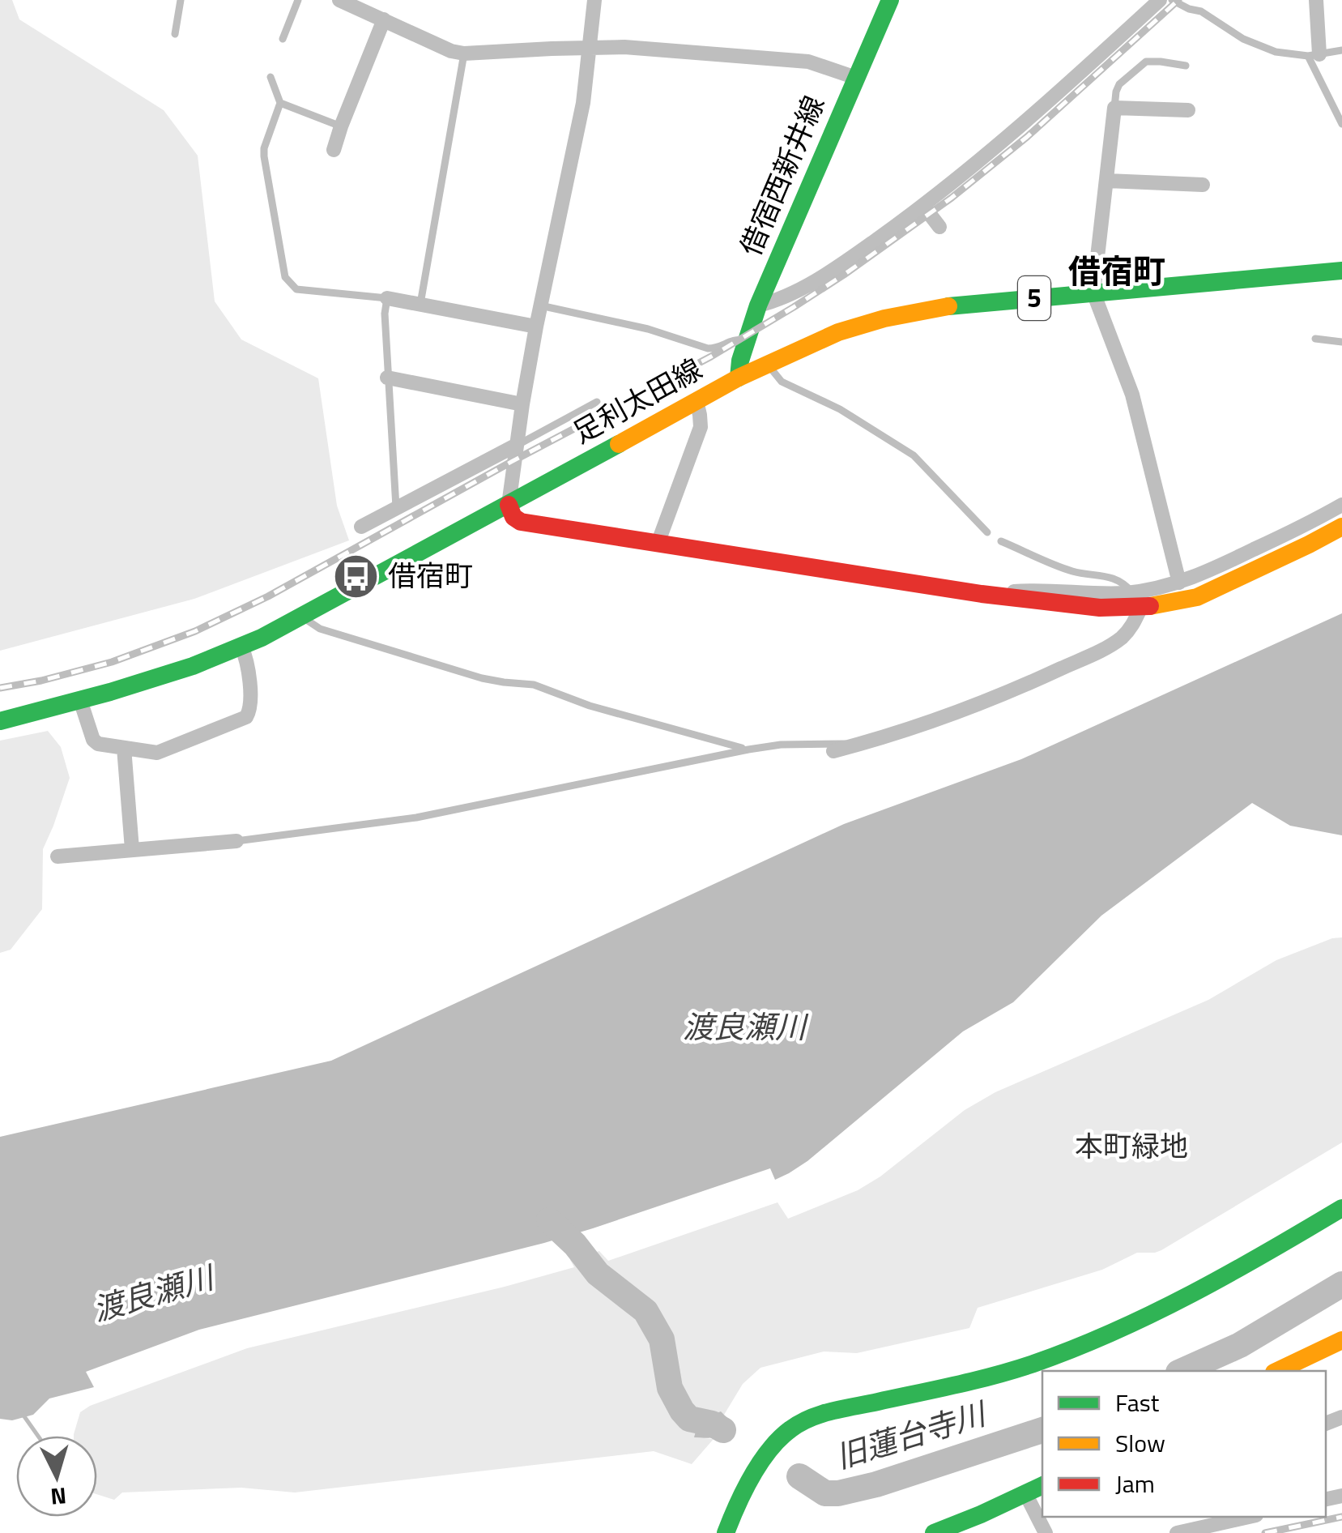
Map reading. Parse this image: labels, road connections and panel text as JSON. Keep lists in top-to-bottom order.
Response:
{
  "streets": {
    "main road": ["借宿西新井線", "5", "足利太田線"]
  },
  "crossings": [
    ["借宿西新井線", "足利太田線"]
  ],
  "districts": ["借宿町"],
  "water": ["渡良瀬川", "旧蓮台寺川"],
  "parks": ["本町緑地"],
  "places": {
    "bus stop": ["借宿町"]
  },
  "legend": ["Fast", "Slow", "Jam"],
  "north": "bottom"
}
